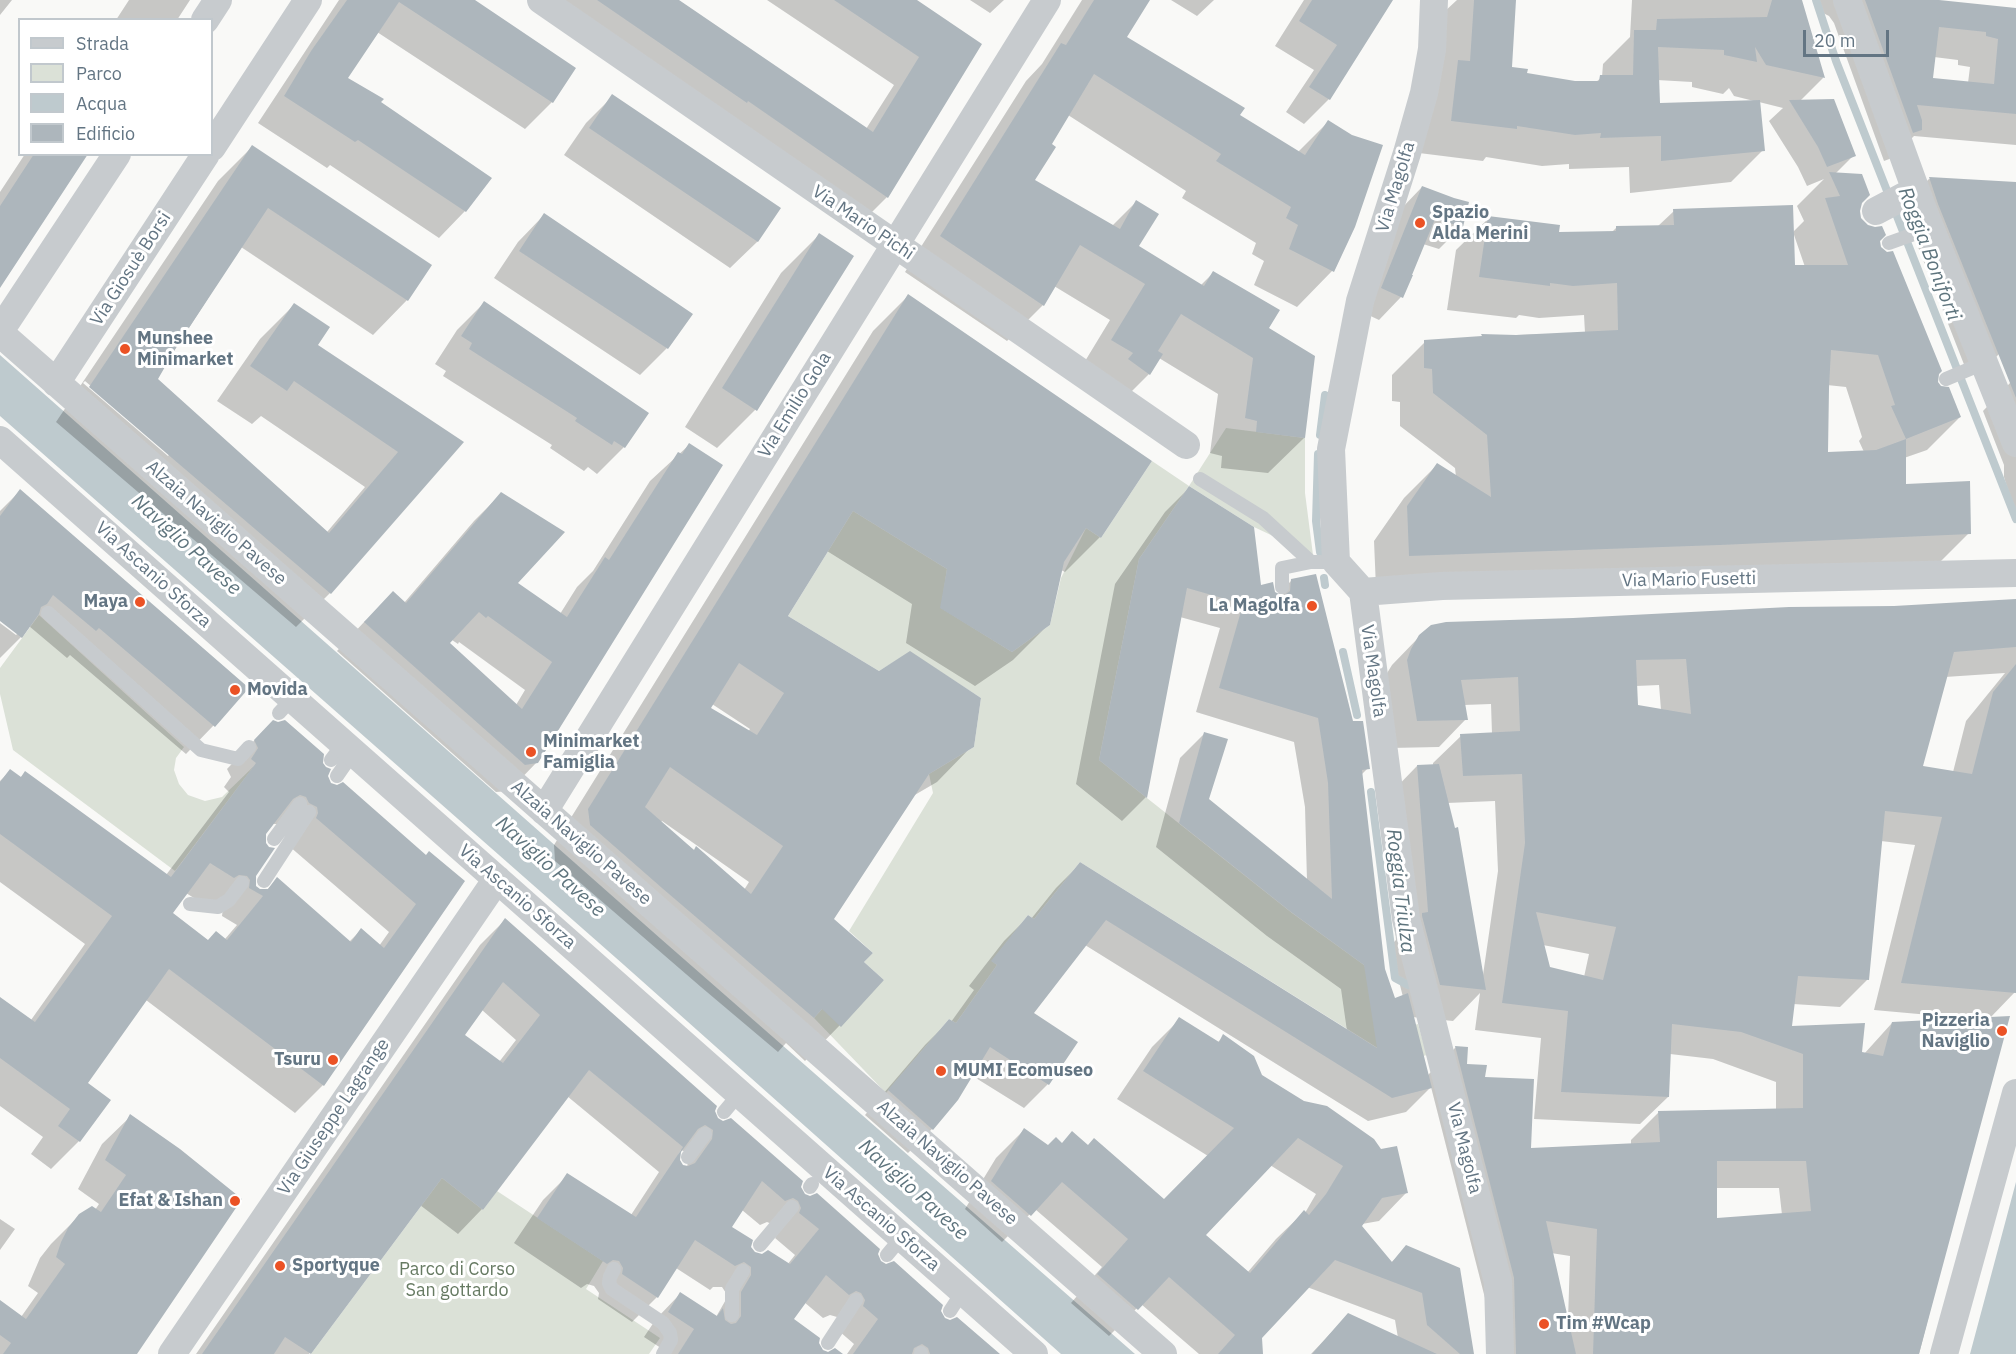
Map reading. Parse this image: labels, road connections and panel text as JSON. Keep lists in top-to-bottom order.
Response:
{
  "streets": {
    "street": [
      "Via Magolfa",
      "Via Mario Pichi",
      "Via Giosuè Borsi",
      "Via Emilio Gola",
      "Alzaia Naviglio Pavese",
      "Via Ascanio Sforza",
      "Via Mario Fusetti",
      "Via Giuseppe Lagrange"
    ]
  },
  "crossings": [
    ["Via Magolfa", "Via Mario Fusetti"],
    ["Via Mario Pichi", "Via Emilio Gola"],
    ["Via Giosuè Borsi", "Alzaia Naviglio Pavese"],
    ["Via Emilio Gola", "Alzaia Naviglio Pavese"],
    ["Via Ascanio Sforza", "Via Giuseppe Lagrange"]
  ],
  "water": ["Roggia Boniforti", "Naviglio Pavese", "Roggia Triulza"],
  "parks": ["Parco di Corso San gottardo"],
  "places": [
    "Spazio Alda Merini",
    "Munshee Minimarket",
    "Maya",
    "La Magolfa",
    "Movida",
    "Minimarket Famiglia",
    "Pizzeria Naviglio",
    "Tsuru",
    "MUMI Ecomuseo",
    "Efat & Ishan",
    "Sportyque",
    "Tim #Wcap"
  ],
  "legend": [
    "Strada",
    "Parco",
    "Acqua",
    "Edificio"
  ],
  "scale_bar": "20 m"
}
